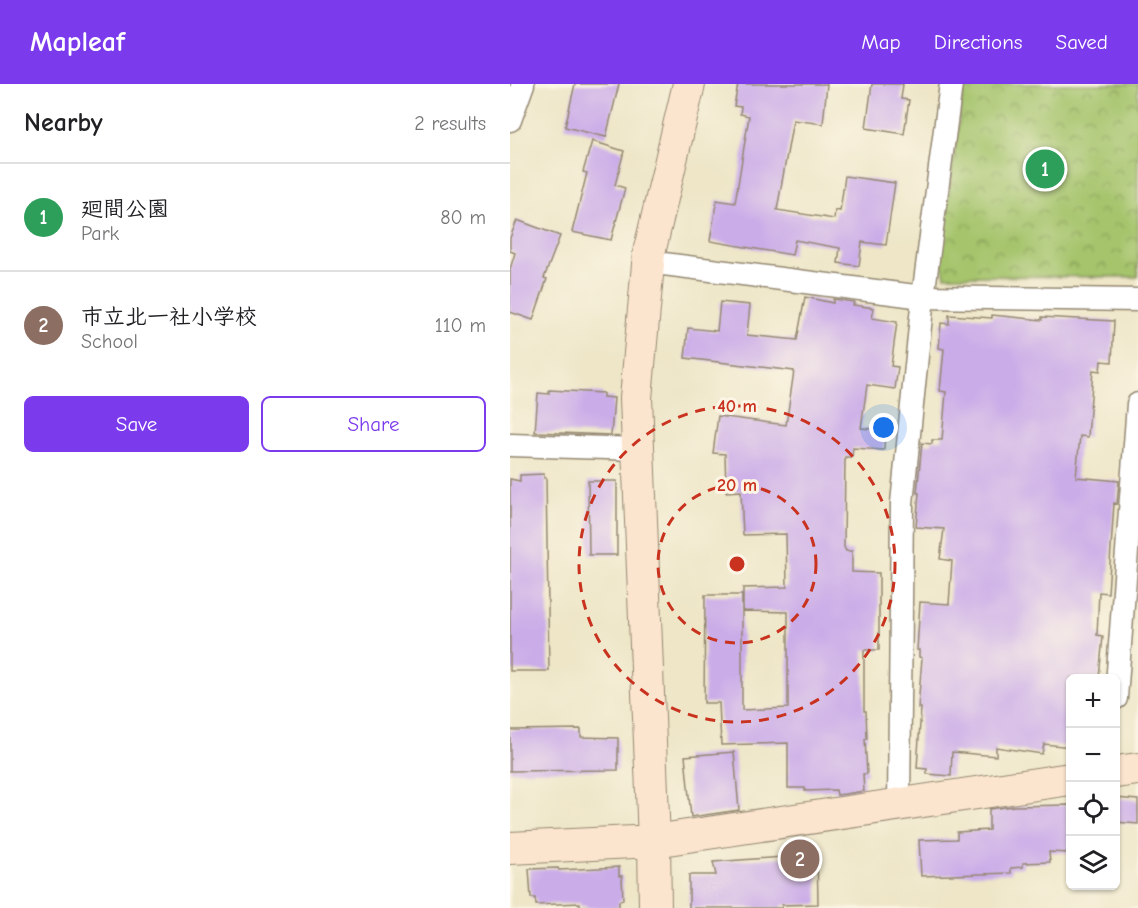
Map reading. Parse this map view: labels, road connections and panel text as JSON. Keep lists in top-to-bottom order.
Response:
{
  "page": {
    "header": "Mapleaf",
    "nav": ["Map", "Directions", "Saved"],
    "heading": ["Nearby", "2 results"],
    "pins": ["1", "2"],
    "list": [
      {
        "mark": "1",
        "name": "廻間公園",
        "note": "Park",
        "value": "80 m"
      },
      {
        "mark": "2",
        "name": "市立北一社小学校",
        "note": "School",
        "value": "110 m"
      }
    ],
    "buttons": ["Save", "Share"],
    "map_buttons": ["+", "−"]
  },
  "rings": ["40 m", "20 m"]
}
